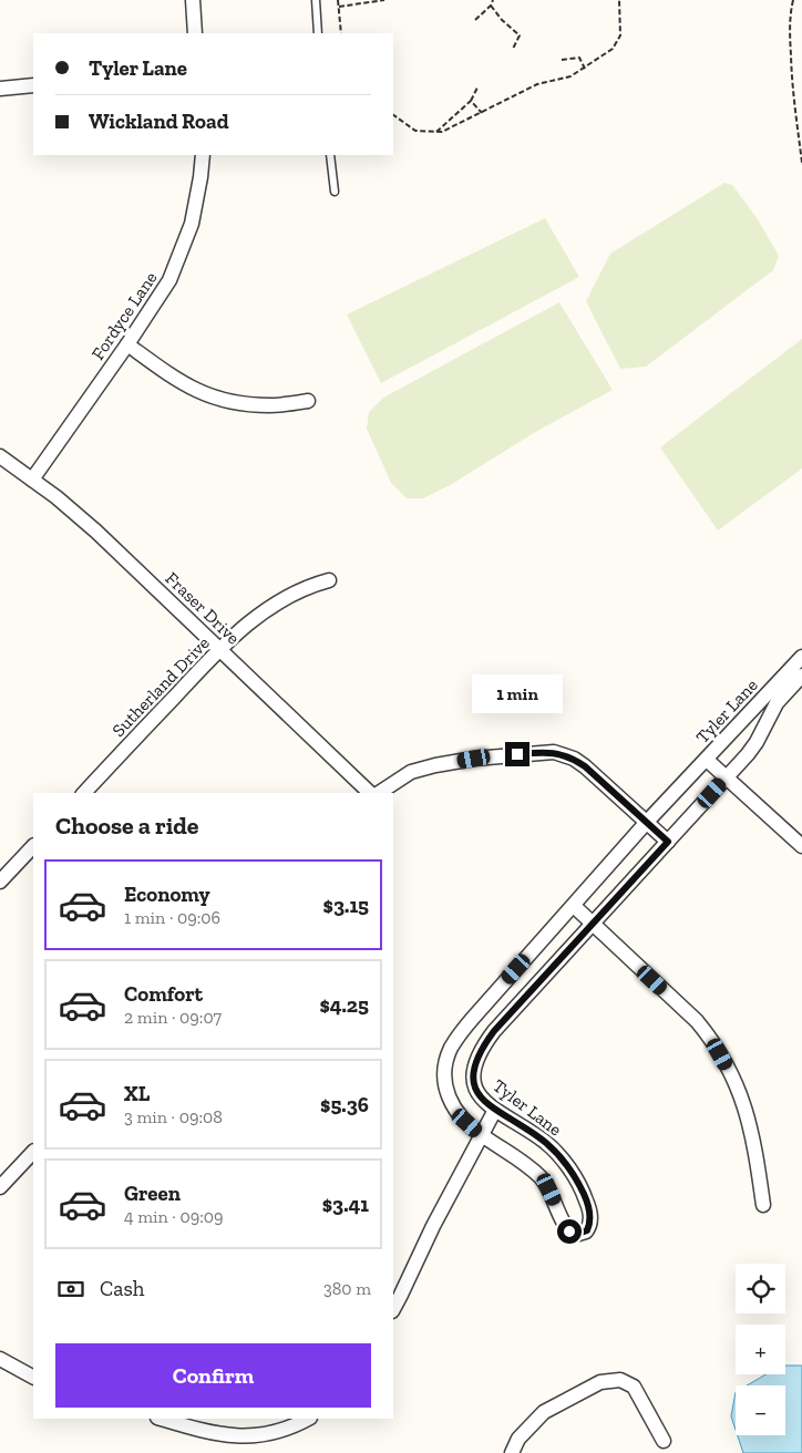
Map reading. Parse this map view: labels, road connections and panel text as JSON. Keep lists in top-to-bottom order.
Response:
{
  "streets": {
    "street": [
      "Fordyce Lane",
      "Fraser Drive",
      "Sutherland Drive",
      "Tyler Lane"
    ]
  },
  "crossings": [
    ["Fordyce Lane", "Fraser Drive"],
    ["Fraser Drive", "Sutherland Drive"]
  ],
  "page": {
    "banner": ["Tyler Lane", "Wickland Road"],
    "bubble": "1 min",
    "heading": "Choose a ride",
    "list": [
      {
        "name": "Economy",
        "note": "1 min · 09:06",
        "value": "$3.15"
      },
      {
        "name": "Comfort",
        "note": "2 min · 09:07",
        "value": "$4.25"
      },
      {
        "name": "XL",
        "note": "3 min · 09:08",
        "value": "$5.36"
      },
      {
        "name": "Green",
        "note": "4 min · 09:09",
        "value": "$3.41"
      }
    ],
    "pay": ["Cash", "380 m"],
    "map_buttons": ["+", "−"],
    "buttons": "Confirm"
  }
}
